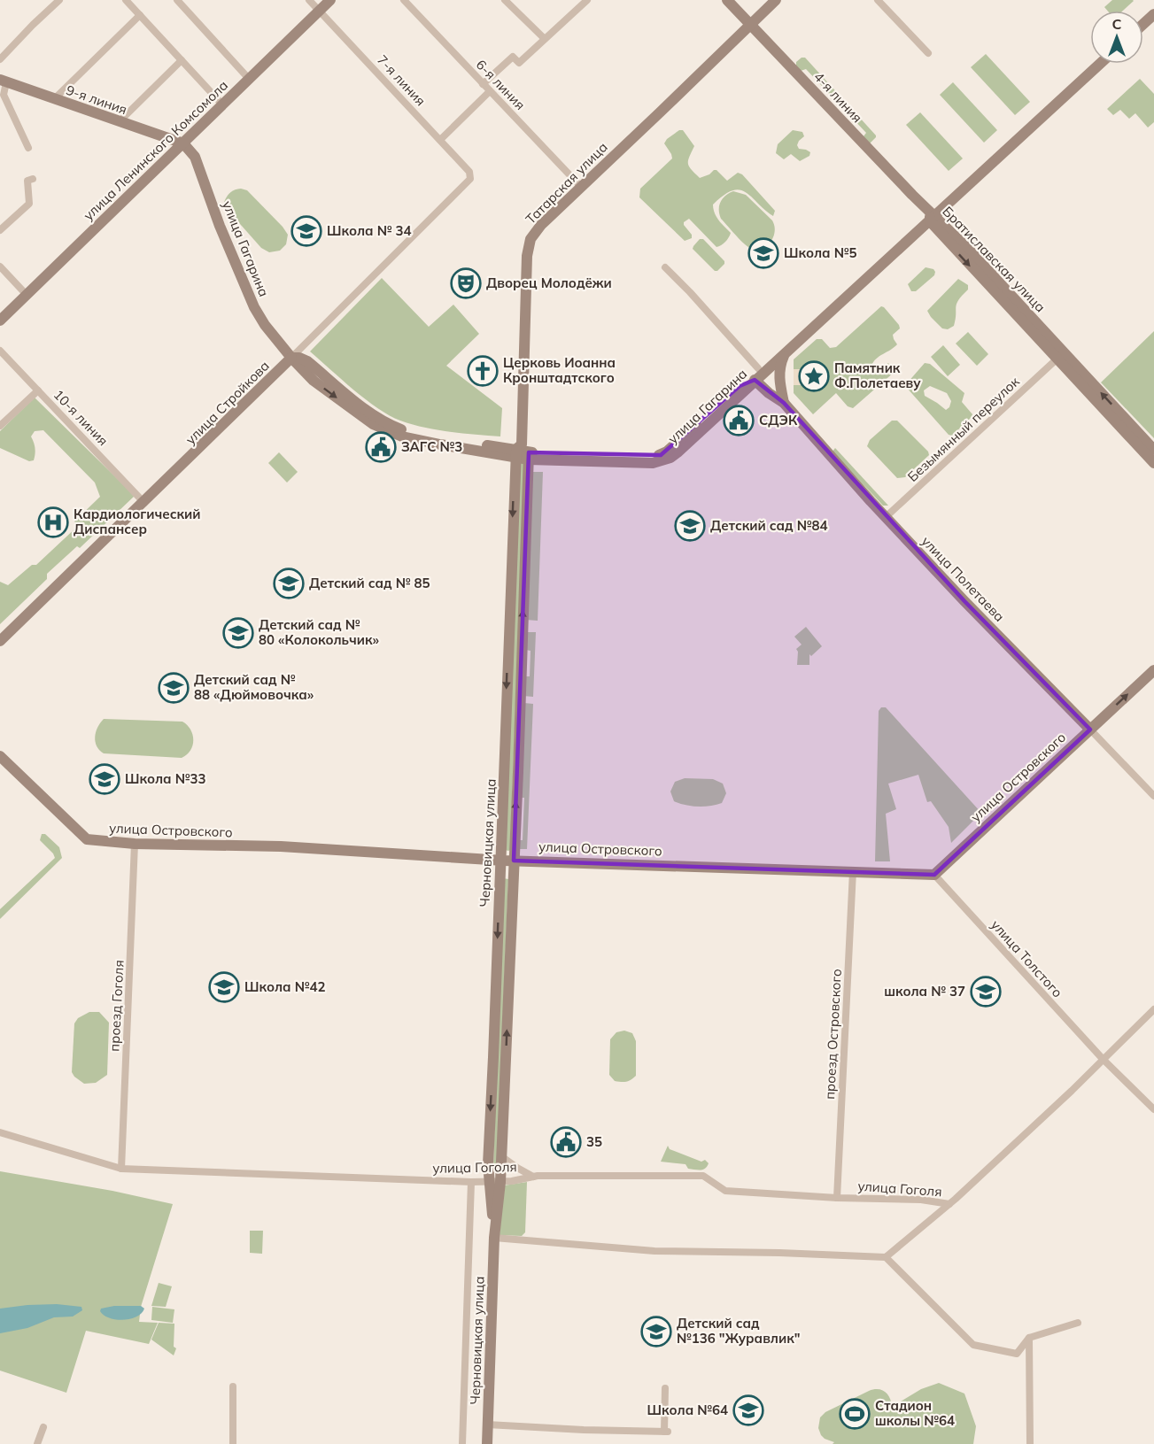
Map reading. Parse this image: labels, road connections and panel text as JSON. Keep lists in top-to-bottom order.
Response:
{
  "streets": {
    "street": [
      "7-я линия",
      "6-я линия",
      "4-я линия",
      "9-я линия",
      "улица Ленинского Комсомола",
      "Татарская улица",
      "улица Гагарина",
      "Братиславская улица",
      "улица Стройкова",
      "10-я линия",
      "Безымянный переулок",
      "улица Полетаева",
      "улица Островского",
      "Черновицкая улица",
      "улица Толстого",
      "проезд Гоголя",
      "проезд Островского",
      "улица Гоголя"
    ]
  },
  "crossings": [
    ["7-я линия", "улица Ленинского Комсомола"],
    ["7-я линия", "улица Стройкова"],
    ["6-я линия", "Татарская улица"],
    ["4-я линия", "Татарская улица"],
    ["4-я линия", "улица Гагарина"],
    ["4-я линия", "Братиславская улица"],
    ["9-я линия", "улица Ленинского Комсомола"],
    ["9-я линия", "улица Гагарина"],
    ["улица Ленинского Комсомола", "улица Гагарина"],
    ["Татарская улица", "улица Гагарина"],
    ["Татарская улица", "Черновицкая улица"],
    ["улица Гагарина", "Братиславская улица"],
    ["улица Гагарина", "улица Стройкова"],
    ["улица Гагарина", "улица Полетаева"],
    ["улица Гагарина", "Черновицкая улица"],
    ["Братиславская улица", "Безымянный переулок"],
    ["улица Стройкова", "10-я линия"],
    ["Безымянный переулок", "улица Полетаева"],
    ["улица Полетаева", "улица Островского"],
    ["улица Островского", "Черновицкая улица"],
    ["улица Островского", "улица Толстого"],
    ["улица Островского", "проезд Гоголя"],
    ["улица Островского", "проезд Островского"],
    ["Черновицкая улица", "улица Гоголя"],
    ["улица Толстого", "улица Гоголя"],
    ["проезд Гоголя", "улица Гоголя"],
    ["проезд Островского", "улица Гоголя"]
  ],
  "places": {
    "school or university": [
      "Школа № 34",
      "Школа №5",
      "Детский сад №84",
      "Детский сад № 85",
      "Детский сад № 80 «Колокольчик»",
      "Детский сад № 88 «Дюймовочка»",
      "Школа №33",
      "Школа №42",
      "школа № 37",
      "Детский сад №136 \"Журавлик\"",
      "Школа №64"
    ],
    "theatre": ["Дворец Молодёжи"],
    "church": ["Церковь Иоанна Кронштадтского"],
    "place": ["Памятник Ф.Полетаеву"],
    "public building": ["СДЭК", "ЗАГС №3", "35"],
    "hospital": ["Кардиологический Диспансер"],
    "sports": ["Стадион школы №64"]
  },
  "north": "top"
}
